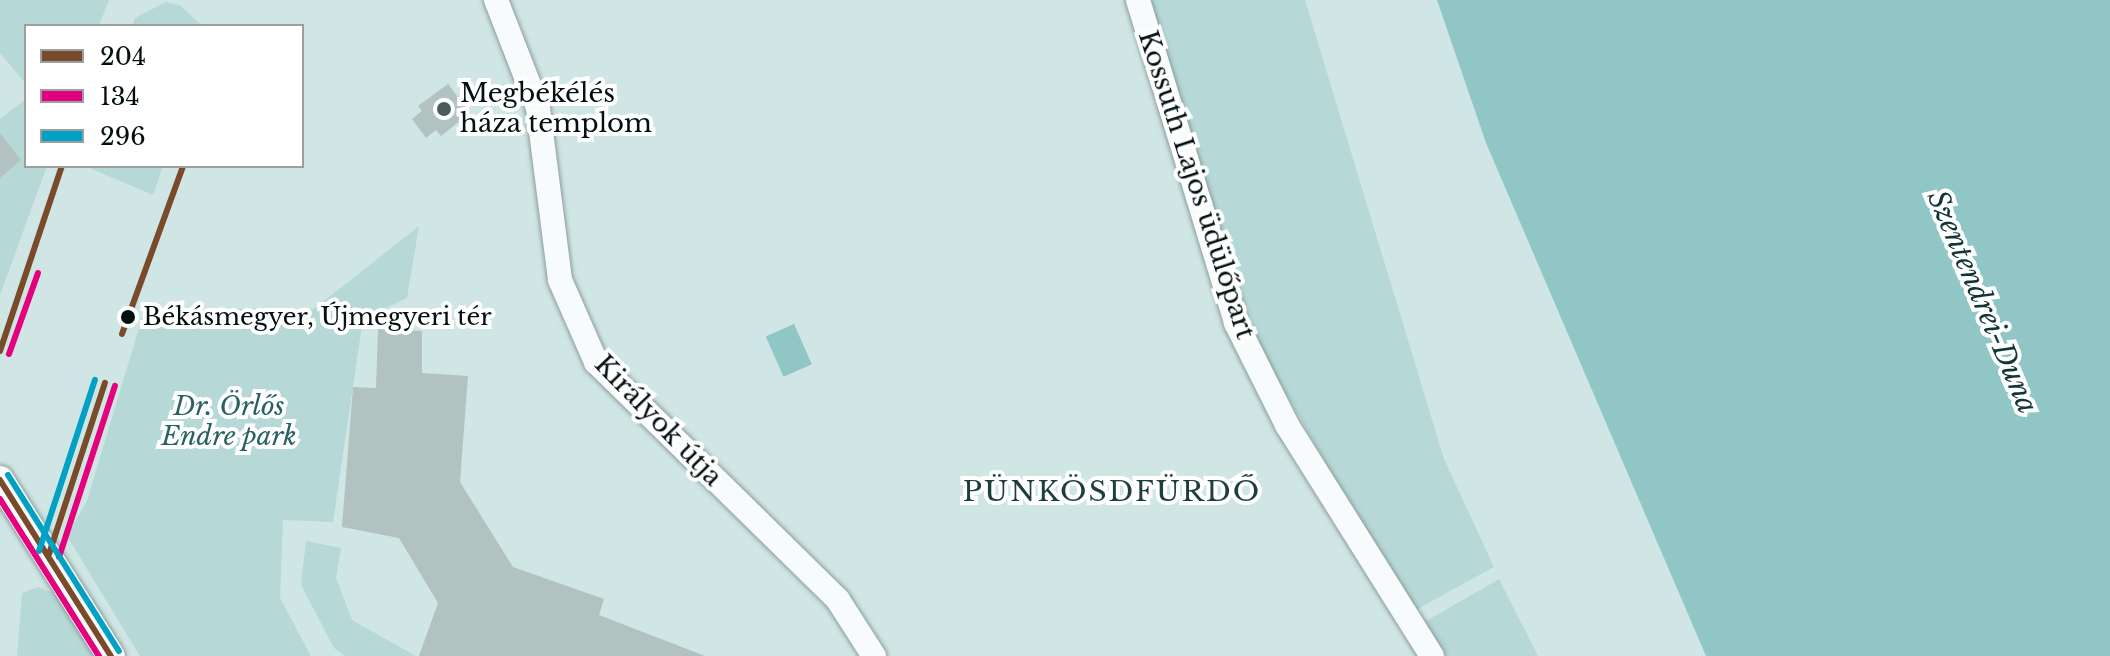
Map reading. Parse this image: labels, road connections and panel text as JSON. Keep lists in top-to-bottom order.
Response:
{
  "streets": {
    "street": ["Kossuth Lajos üdülőpart", "Királyok útja"]
  },
  "districts": ["PÜNKÖSDFÜRDŐ"],
  "water": ["Szentendrei-Duna"],
  "parks": ["Dr. Örlős Endre park"],
  "places": ["Megbékélés háza templom", "Békásmegyer, Újmegyeri tér"],
  "lines": ["transit line 204", "transit line 134", "transit line 296"],
  "legend": ["204", "134", "296"]
}
